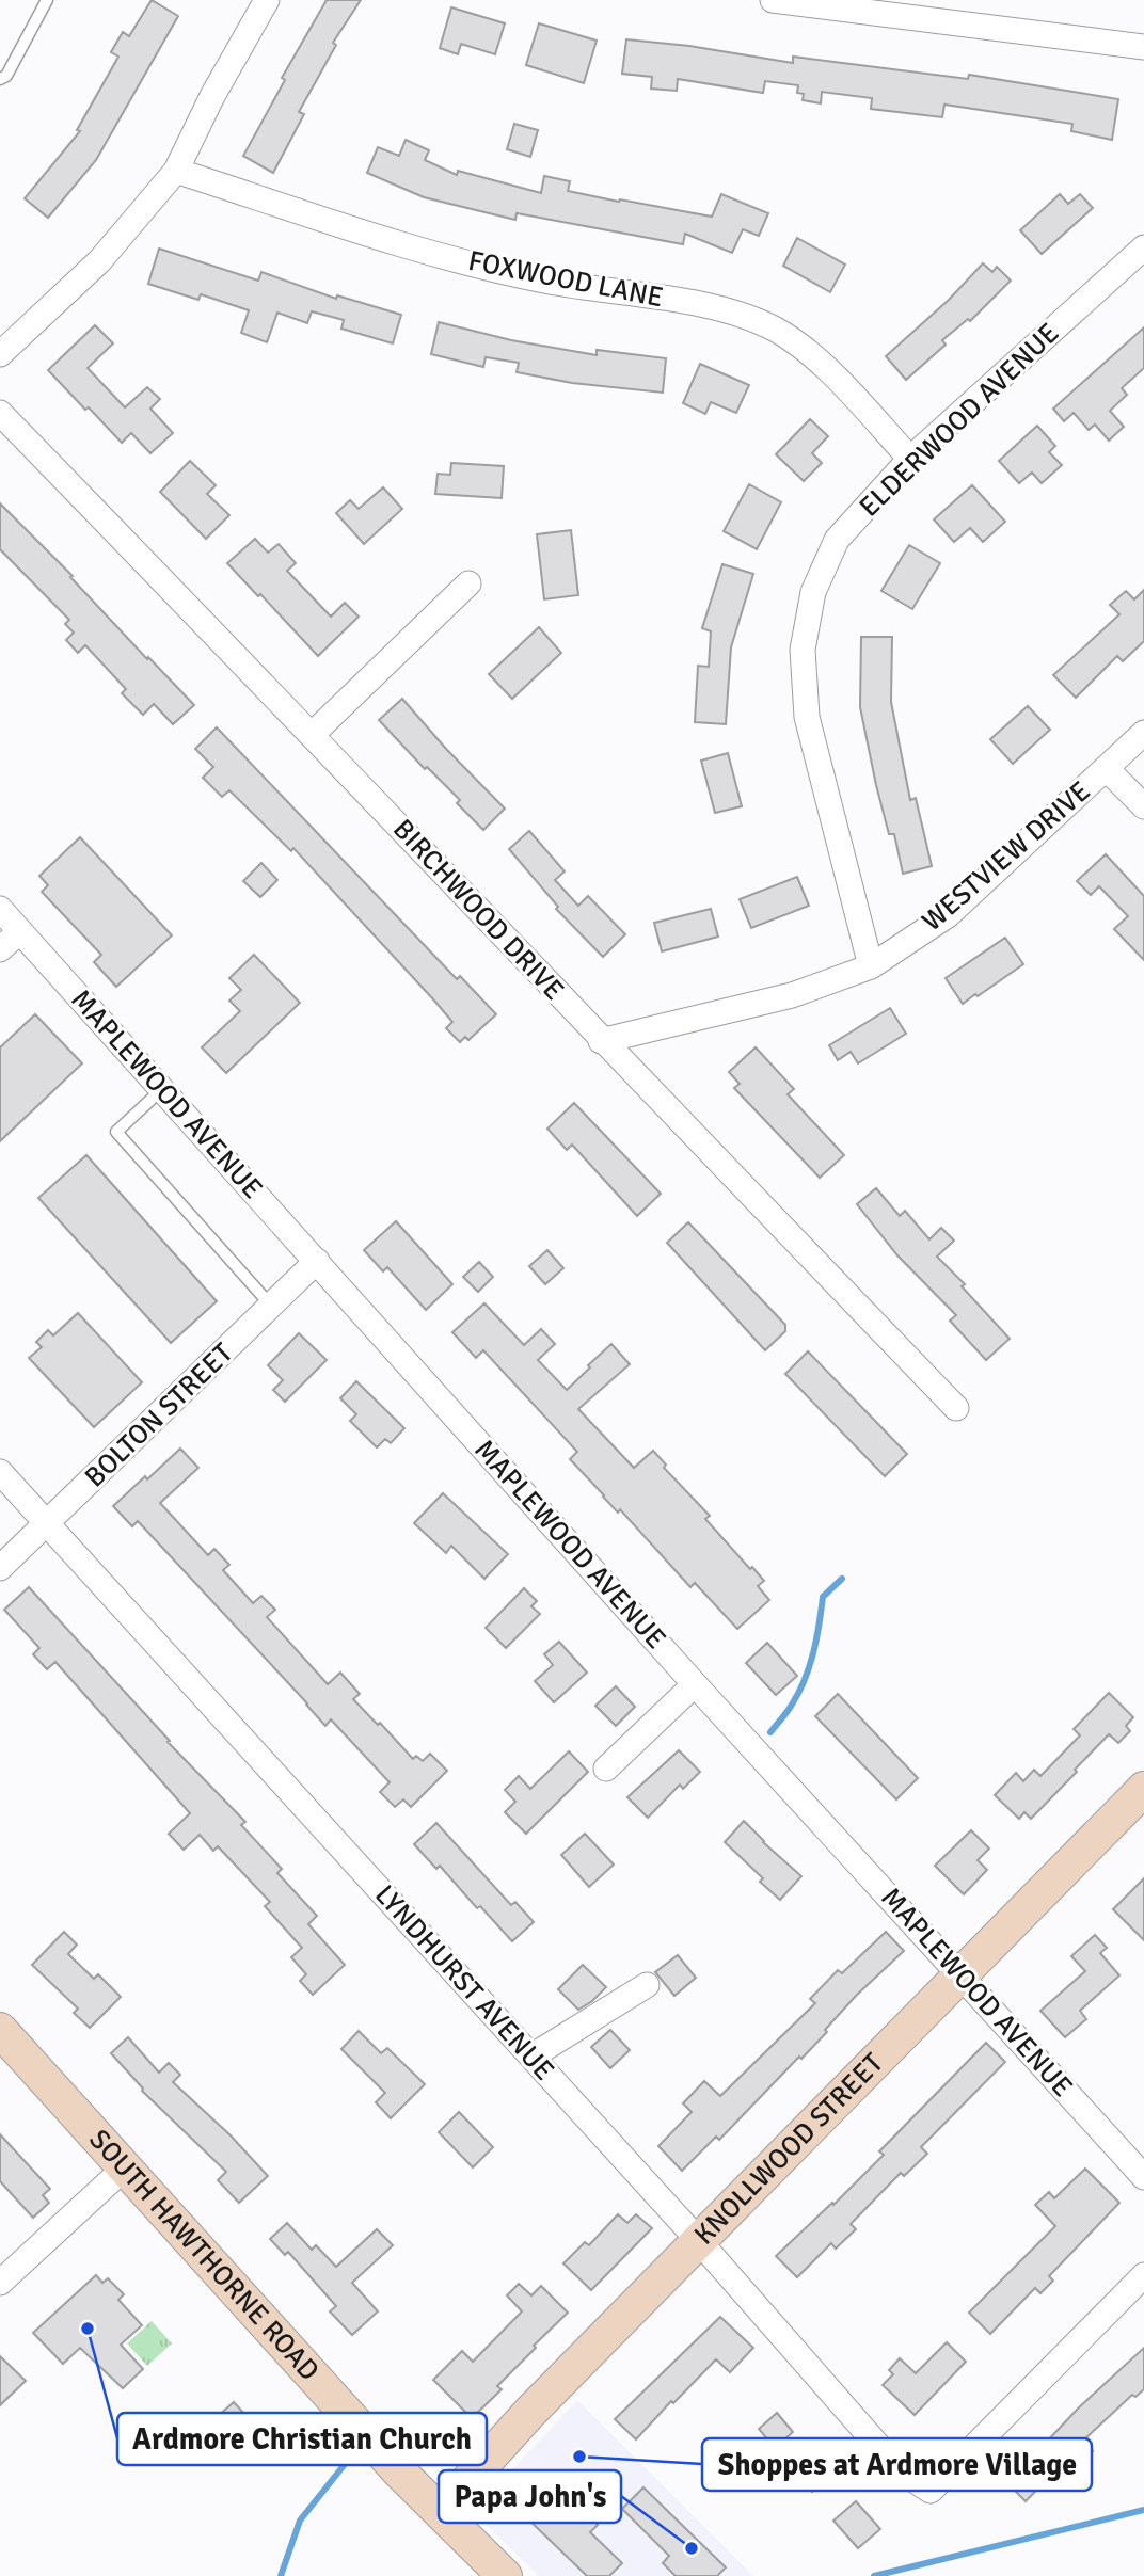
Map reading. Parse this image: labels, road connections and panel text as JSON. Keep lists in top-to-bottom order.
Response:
{
  "streets": {
    "main road": ["KNOLLWOOD STREET", "SOUTH HAWTHORNE ROAD"],
    "street": [
      "FOXWOOD LANE",
      "ELDERWOOD AVENUE",
      "WESTVIEW DRIVE",
      "BIRCHWOOD DRIVE",
      "MAPLEWOOD AVENUE",
      "BOLTON STREET",
      "LYNDHURST AVENUE"
    ]
  },
  "crossings": [
    ["FOXWOOD LANE", "ELDERWOOD AVENUE"],
    ["ELDERWOOD AVENUE", "WESTVIEW DRIVE"],
    ["WESTVIEW DRIVE", "BIRCHWOOD DRIVE"],
    ["MAPLEWOOD AVENUE", "BOLTON STREET"],
    ["MAPLEWOOD AVENUE", "KNOLLWOOD STREET"],
    ["BOLTON STREET", "LYNDHURST AVENUE"],
    ["LYNDHURST AVENUE", "KNOLLWOOD STREET"],
    ["KNOLLWOOD STREET", "SOUTH HAWTHORNE ROAD"]
  ],
  "places": ["Ardmore Christian Church", "Shoppes at Ardmore Village", "Papa John's"]
}
